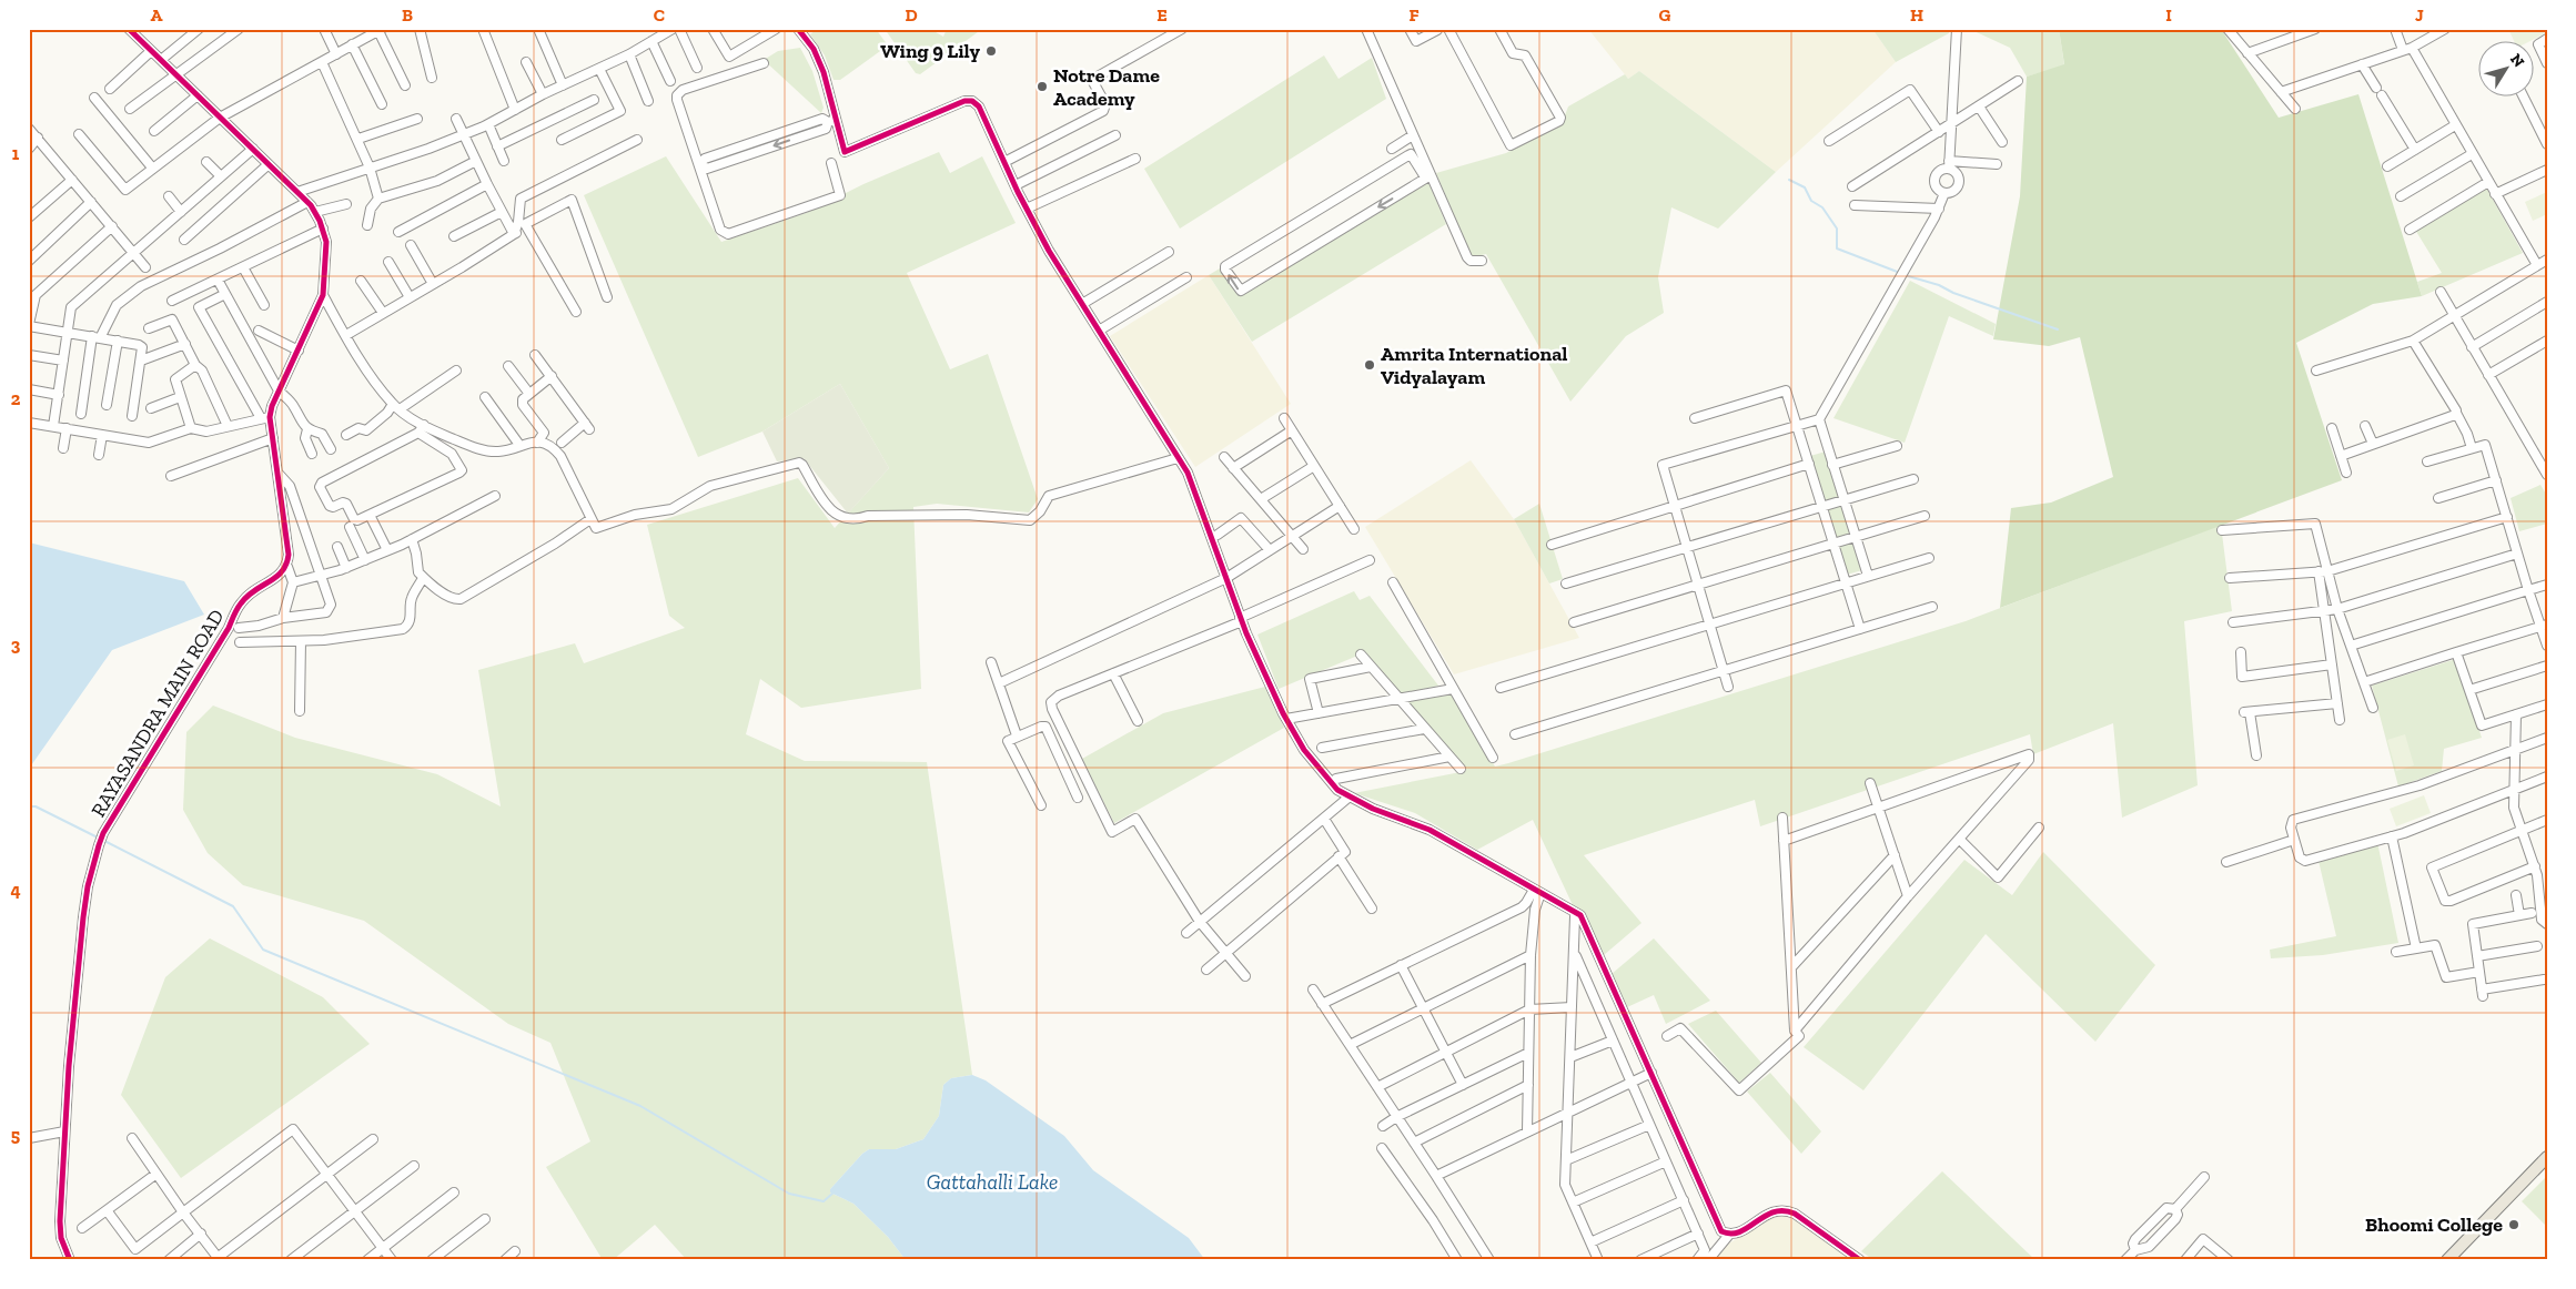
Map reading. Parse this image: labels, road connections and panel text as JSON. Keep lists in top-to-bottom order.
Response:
{
  "streets": {
    "street": ["RAYASANDRA MAIN ROAD"]
  },
  "water": ["Gattahalli Lake"],
  "places": [
    "Wing 9 Lily",
    "Notre Dame Academy",
    "Amrita International Vidyalayam",
    "Bhoomi College"
  ],
  "north": "top right",
  "grid": {
    "columns": [
      "A",
      "B",
      "C",
      "D",
      "E",
      "F",
      "G",
      "H",
      "I",
      "J"
    ],
    "rows": [
      "1",
      "2",
      "3",
      "4",
      "5"
    ]
  }
}
